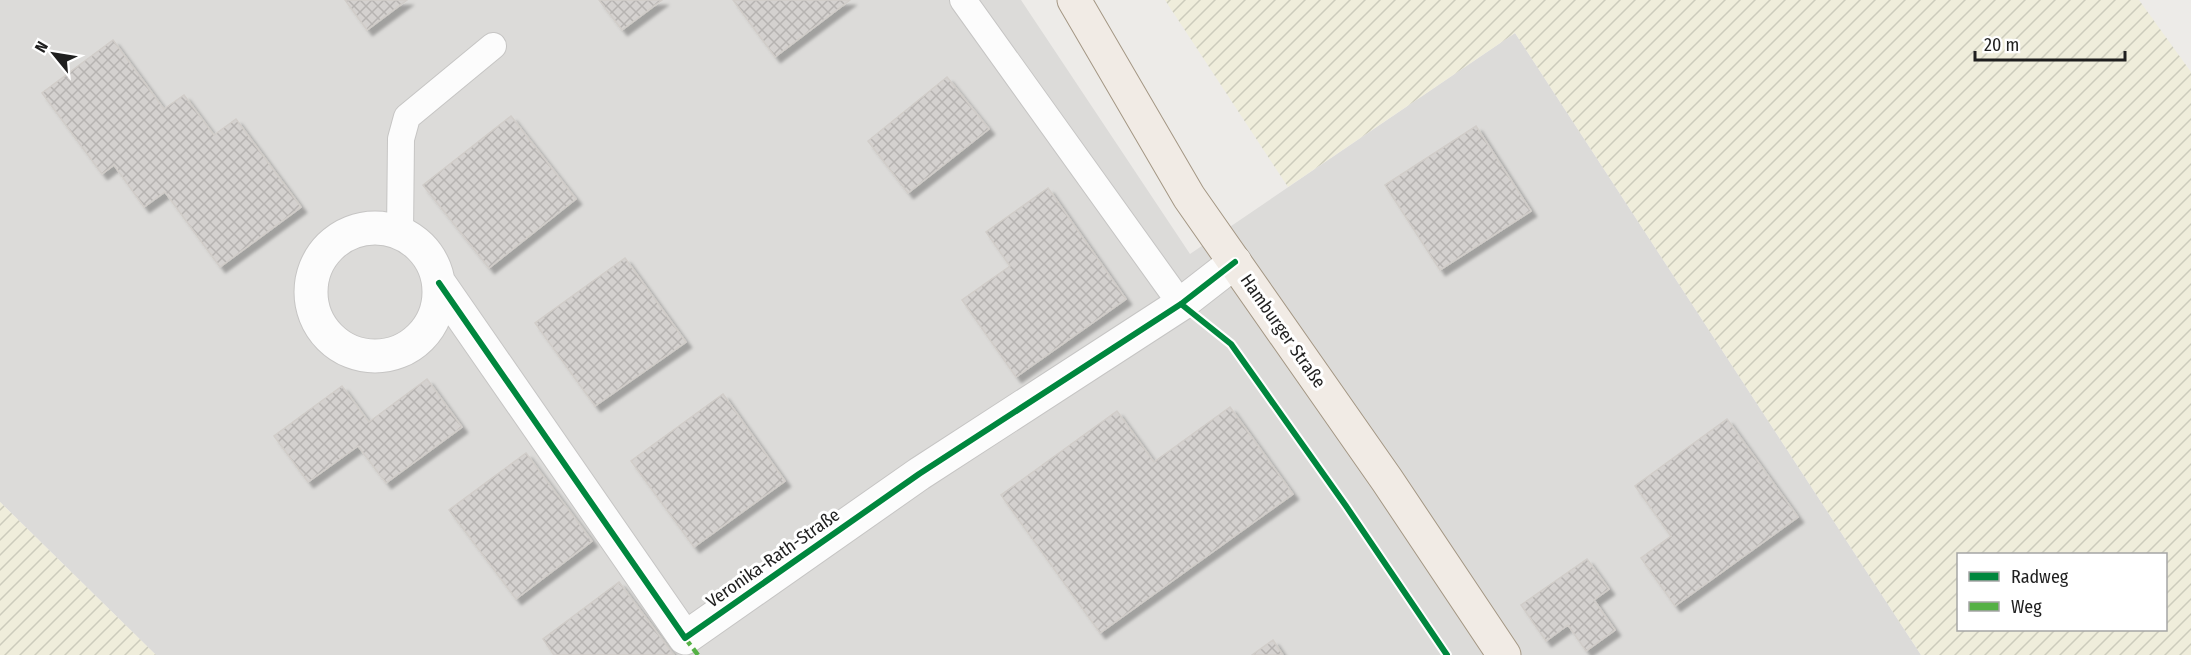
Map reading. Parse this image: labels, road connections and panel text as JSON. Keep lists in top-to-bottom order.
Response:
{
  "streets": {
    "main road": ["Hamburger Straße"],
    "street": ["Veronika-Rath-Straße"]
  },
  "crossings": [
    ["Hamburger Straße", "Veronika-Rath-Straße"]
  ],
  "legend": ["Radweg", "Weg"],
  "scale_bar": "20 m",
  "north": "top left"
}
